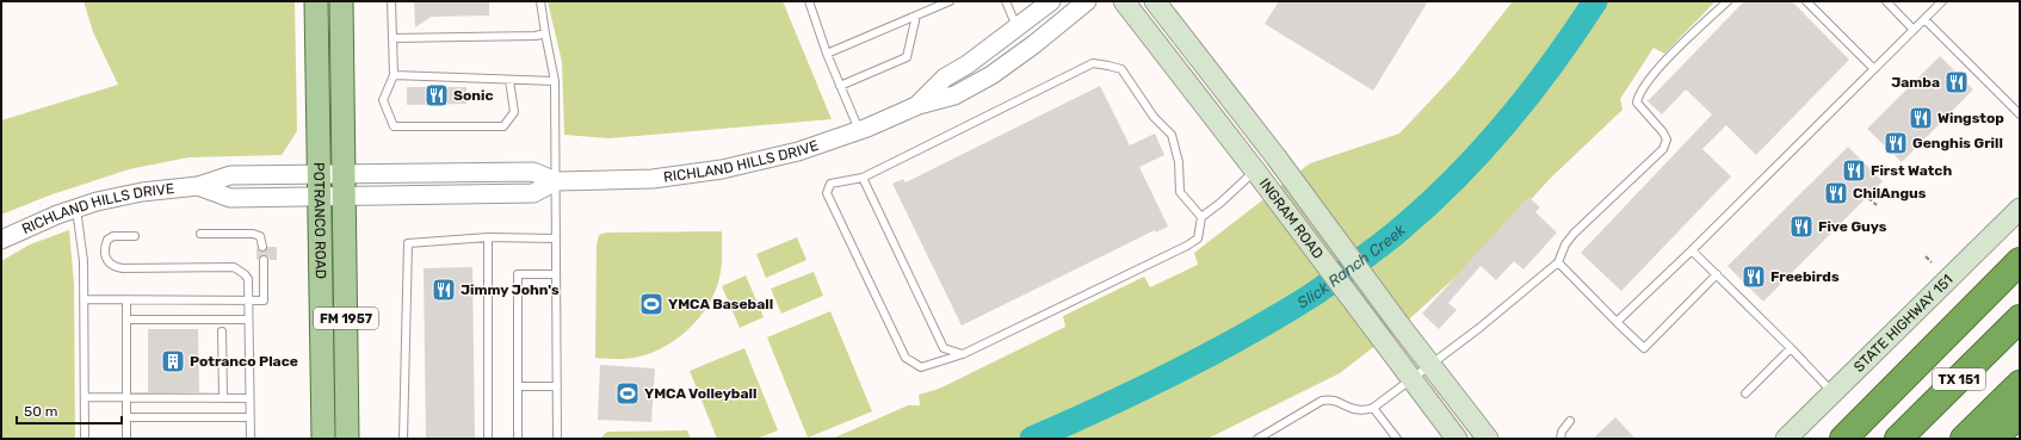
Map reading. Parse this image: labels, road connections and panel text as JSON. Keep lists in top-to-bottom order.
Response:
{
  "streets": {
    "highway": ["TX 151"],
    "main road": [
      "INGRAM ROAD",
      "POTRANCO ROAD",
      "FM 1957",
      "STATE HIGHWAY 151"
    ],
    "street": ["RICHLAND HILLS DRIVE"]
  },
  "crossings": [
    ["RICHLAND HILLS DRIVE", "POTRANCO ROAD"]
  ],
  "water": ["Slick Ranch Creek"],
  "places": {
    "restaurant": [
      "Jamba",
      "Sonic",
      "Wingstop",
      "Genghis Grill",
      "First Watch",
      "ChilAngus",
      "Five Guys",
      "Freebirds",
      "Jimmy John's"
    ],
    "sports": ["YMCA Baseball", "YMCA Volleyball"],
    "building": ["Potranco Place"]
  },
  "scale_bar": "50 m"
}
